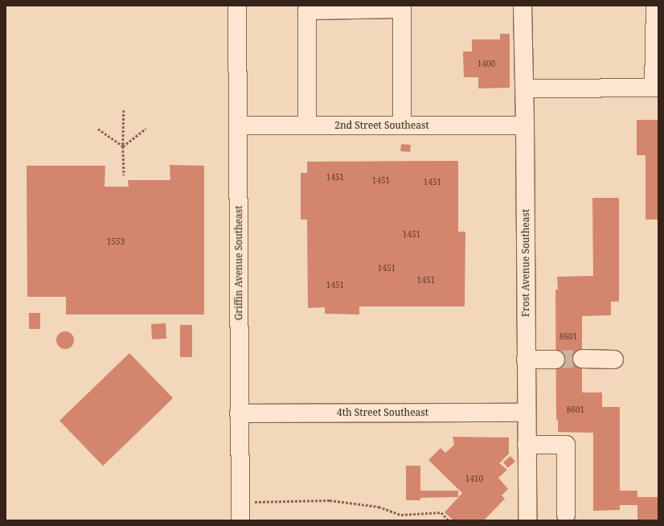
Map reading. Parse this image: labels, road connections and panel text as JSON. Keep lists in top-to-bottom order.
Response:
{
  "streets": {
    "street": [
      "2nd Street Southeast",
      "Griffin Avenue Southeast",
      "Frost Avenue Southeast",
      "4th Street Southeast"
    ]
  },
  "crossings": [
    ["2nd Street Southeast", "Griffin Avenue Southeast"],
    ["2nd Street Southeast", "Frost Avenue Southeast"],
    ["Griffin Avenue Southeast", "4th Street Southeast"],
    ["Frost Avenue Southeast", "4th Street Southeast"]
  ],
  "house_numbers": [
    "1400",
    "1451",
    "1451",
    "1451",
    "1451",
    "1553",
    "1451",
    "1451",
    "1451",
    "8601",
    "8601",
    "1410"
  ]
}
